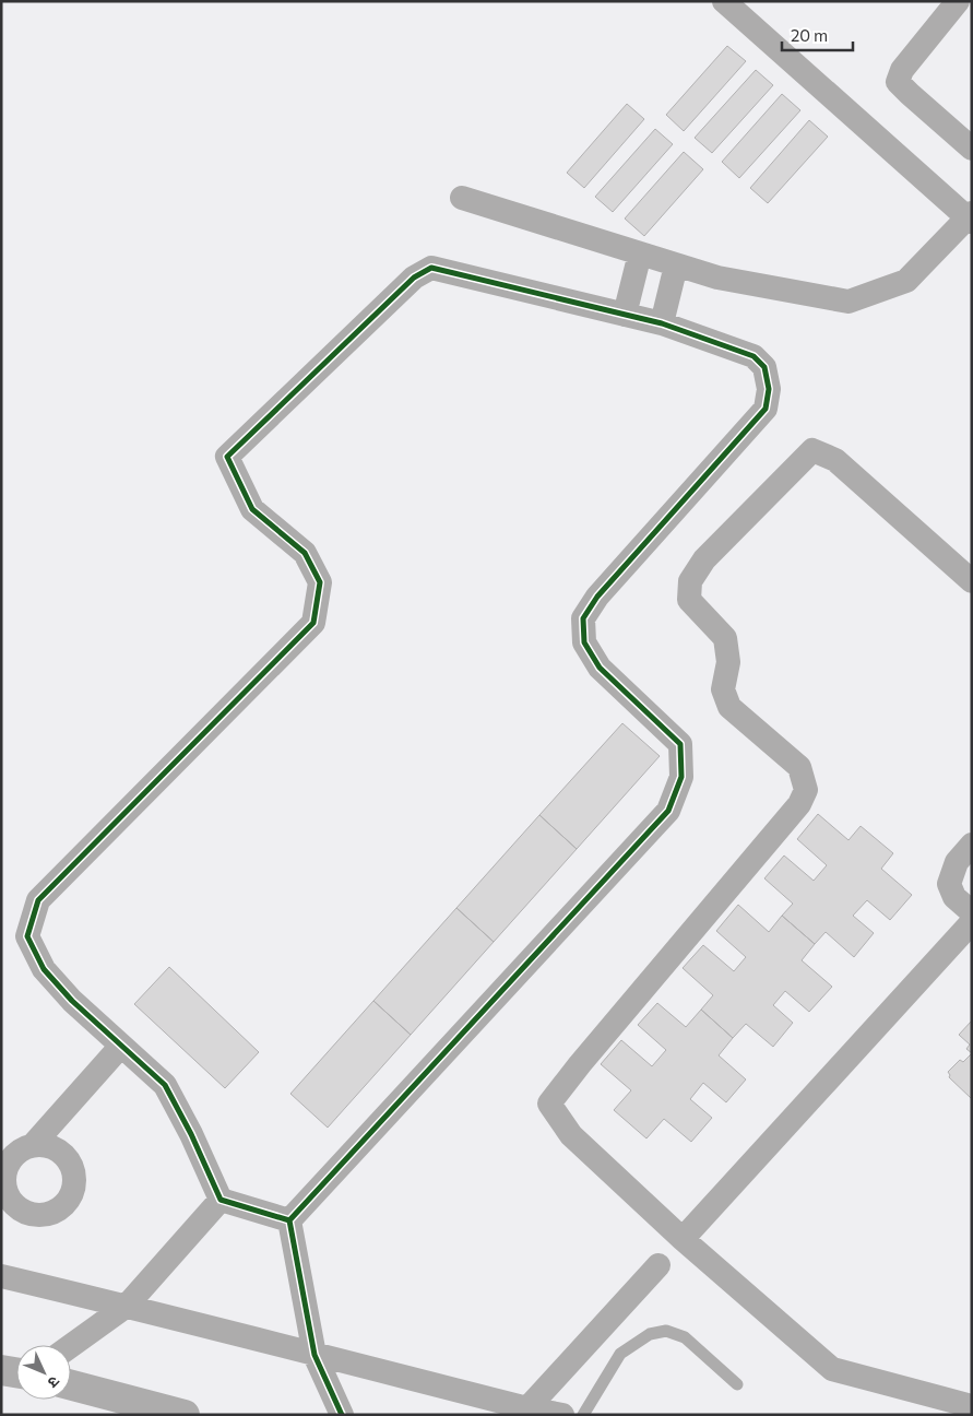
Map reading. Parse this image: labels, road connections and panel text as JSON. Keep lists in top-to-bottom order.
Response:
{
  "scale_bar": "20 m",
  "north": "bottom right"
}
